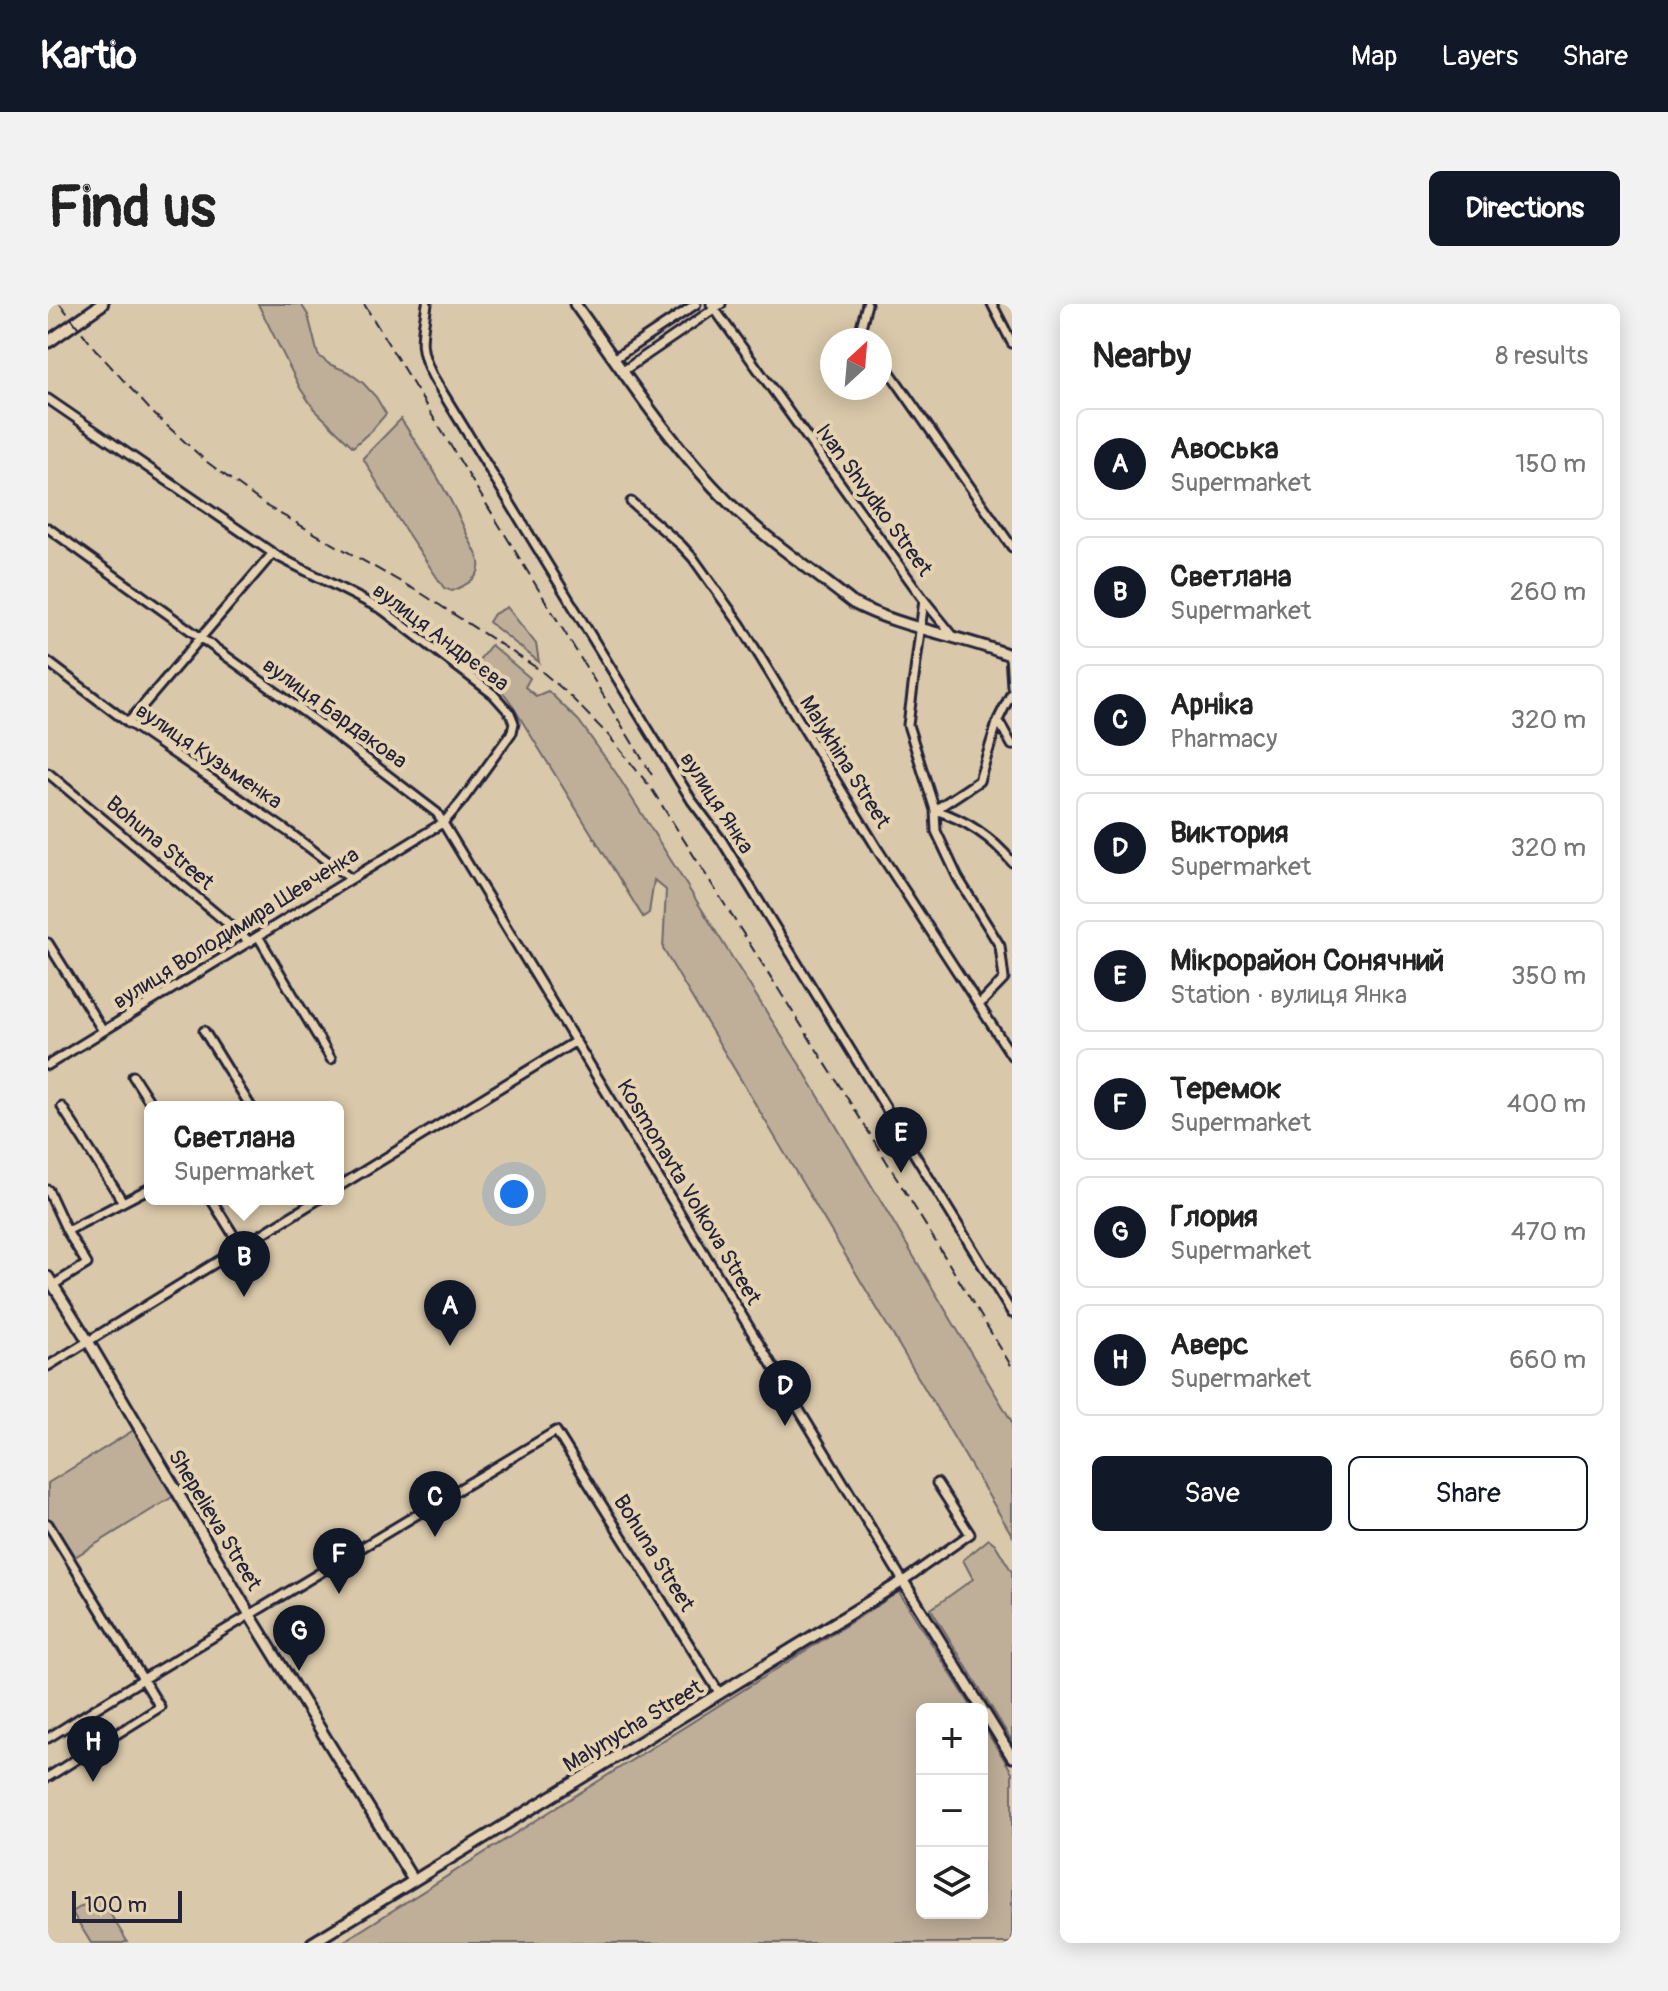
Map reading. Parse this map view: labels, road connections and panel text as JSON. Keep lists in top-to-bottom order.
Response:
{
  "streets": {
    "street": [
      "Ivan Shvydko Street",
      "вулиця Андрєєва",
      "вулиця Бардакова",
      "вулиця Кузьменка",
      "Malykhina Street",
      "вулиця Янка",
      "Bohuna Street",
      "вулиця Володимира Шевченка",
      "Kosmonavta Volkova Street",
      "Shepelieva Street",
      "Malynycha Street"
    ]
  },
  "crossings": [
    ["вулиця Андрєєва", "вулиця Бардакова"],
    ["вулиця Андрєєва", "вулиця Володимира Шевченка"],
    ["вулиця Андрєєва", "Kosmonavta Volkova Street"],
    ["вулиця Бардакова", "вулиця Володимира Шевченка"],
    ["вулиця Бардакова", "Kosmonavta Volkova Street"],
    ["вулиця Кузьменка", "вулиця Володимира Шевченка"],
    ["Bohuna Street", "вулиця Володимира Шевченка"],
    ["Bohuna Street", "Shepelieva Street"],
    ["Bohuna Street", "Malynycha Street"],
    ["вулиця Володимира Шевченка", "Kosmonavta Volkova Street"],
    ["Kosmonavta Volkova Street", "Malynycha Street"],
    ["Shepelieva Street", "Malynycha Street"]
  ],
  "scale_bar": "100 m",
  "north": "top right",
  "page": {
    "header": "Kartio",
    "nav": ["Map", "Layers", "Share"],
    "buttons": [
      "Directions",
      ["Save", "Share"]
    ],
    "title": "Find us",
    "heading": ["Nearby", "8 results"],
    "list": [
      {
        "mark": "A",
        "name": "Авоська",
        "note": "Supermarket",
        "value": "150 m"
      },
      {
        "mark": "B",
        "name": "Светлана",
        "note": "Supermarket",
        "value": "260 m"
      },
      {
        "mark": "C",
        "name": "Арніка",
        "note": "Pharmacy",
        "value": "320 m"
      },
      {
        "mark": "D",
        "name": "Виктория",
        "note": "Supermarket",
        "value": "320 m"
      },
      {
        "mark": "E",
        "name": "Мікрорайон Сонячний",
        "note": "Station · вулиця Янка",
        "value": "350 m"
      },
      {
        "mark": "F",
        "name": "Теремок",
        "note": "Supermarket",
        "value": "400 m"
      },
      {
        "mark": "G",
        "name": "Глория",
        "note": "Supermarket",
        "value": "470 m"
      },
      {
        "mark": "H",
        "name": "Аверс",
        "note": "Supermarket",
        "value": "660 m"
      }
    ],
    "popup": ["Светлана", "Supermarket"],
    "pins": [
      "E",
      "B",
      "A",
      "D",
      "C",
      "F",
      "G",
      "H"
    ],
    "map_buttons": ["+", "−"],
    "scale": "100 m"
  }
}
